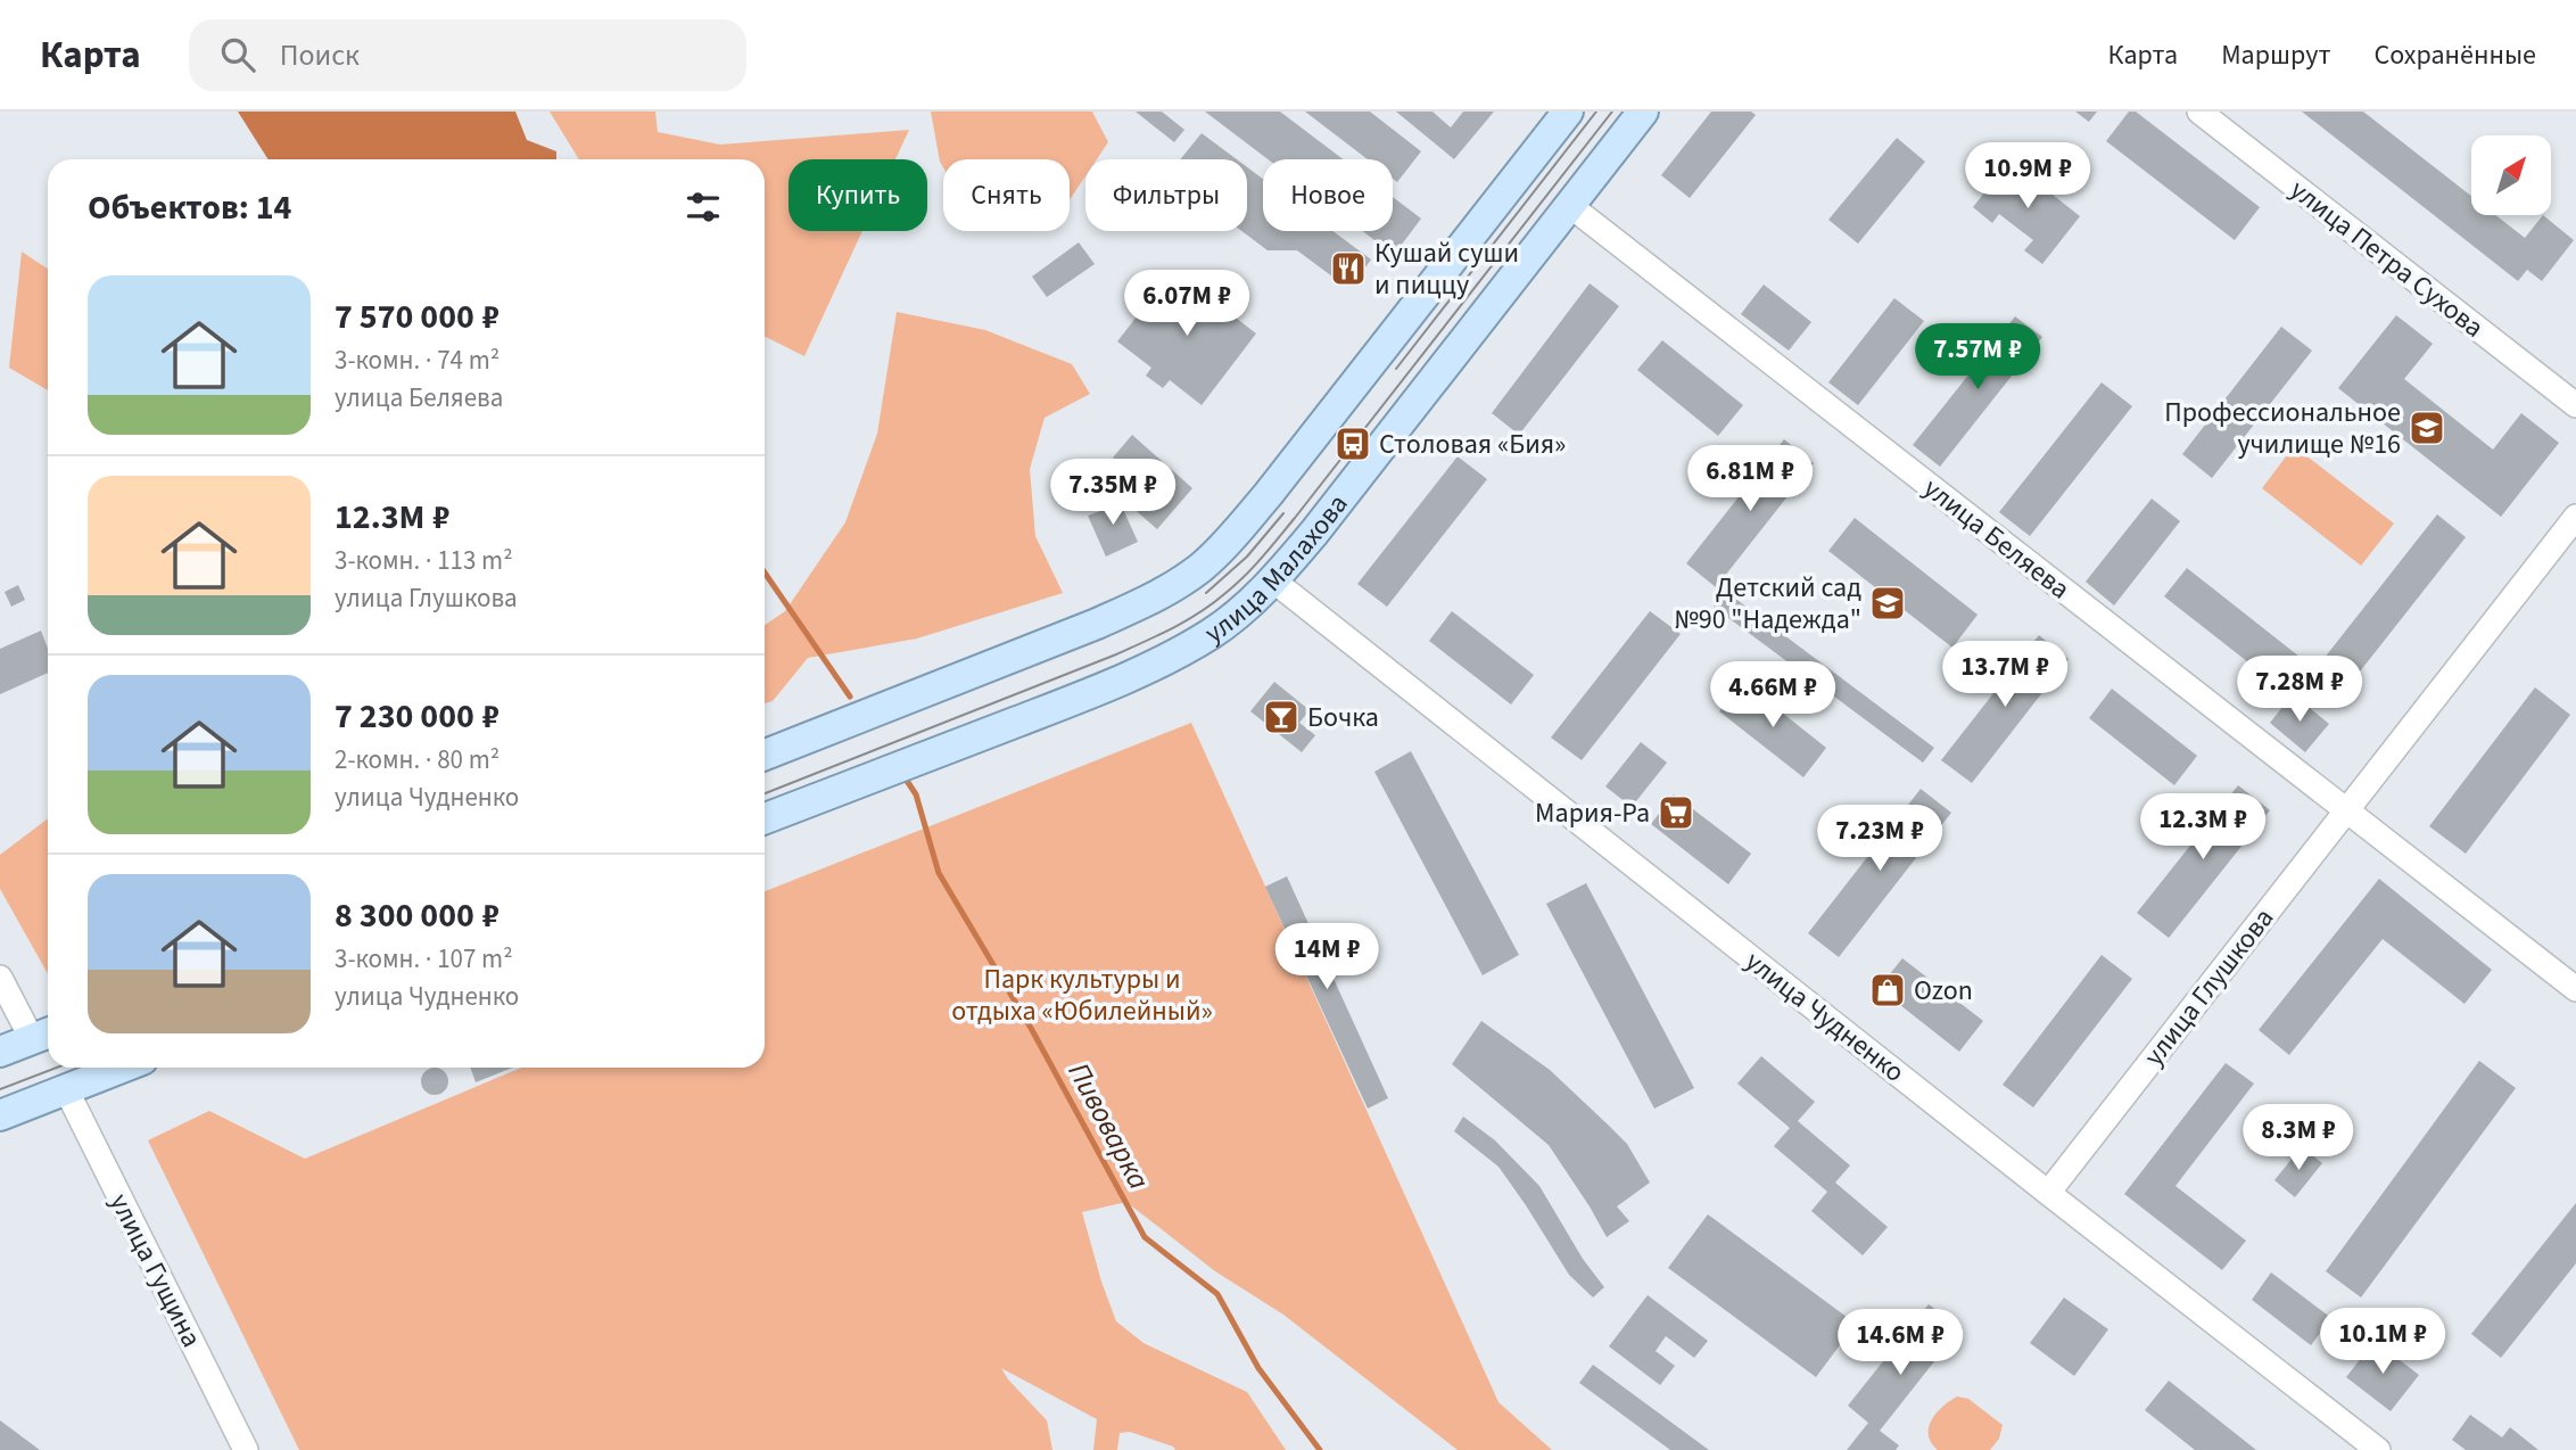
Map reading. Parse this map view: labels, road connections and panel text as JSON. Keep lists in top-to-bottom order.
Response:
{
  "streets": {
    "main road": ["улица Малахова"],
    "street": [
      "улица Петра Сухова",
      "улица Беляева",
      "улица Глушкова",
      "улица Чудненко",
      "улица Гущина"
    ]
  },
  "crossings": [
    ["улица Беляева", "улица Малахова"],
    ["улица Беляева", "улица Глушкова"],
    ["улица Малахова", "улица Чудненко"],
    ["улица Глушкова", "улица Чудненко"]
  ],
  "water": ["Пивоварка"],
  "parks": ["Парк культуры и отдыха «Юбилейный»"],
  "places": {
    "restaurant": ["Кушай суши и пиццу"],
    "school or university": ["Профессиональное училище №16", "Детский сад №90 \"Надежда\""],
    "bus stop": ["Столовая «Бия»"],
    "bar": ["Бочка"],
    "supermarket": ["Мария-Ра"],
    "shop": ["Ozon"]
  },
  "north": "top right",
  "page": {
    "header": "Карта",
    "search": "Поиск",
    "nav": ["Карта", "Маршрут", "Сохранённые"],
    "price": [
      "10.9M ₽",
      "6.07M ₽",
      "7.57M ₽",
      "6.81M ₽",
      "7.35M ₽",
      "13.7M ₽",
      "7.28M ₽",
      "4.66M ₽",
      "12.3M ₽",
      "7.23M ₽",
      "14M ₽",
      "8.3M ₽",
      "10.1M ₽",
      "14.6M ₽"
    ],
    "chip": [
      "Купить",
      "Снять",
      "Фильтры",
      "Новое"
    ],
    "heading": "Объектов: 14",
    "list": [
      {
        "name": "7 570 000 ₽",
        "note": "3-комн. · 74 m² · улица Беляева"
      },
      {
        "name": "12.3M ₽",
        "note": "3-комн. · 113 m² · улица Глушкова"
      },
      {
        "name": "7 230 000 ₽",
        "note": "2-комн. · 80 m² · улица Чудненко"
      },
      {
        "name": "8 300 000 ₽",
        "note": "3-комн. · 107 m² · улица Чудненко"
      }
    ]
  }
}
